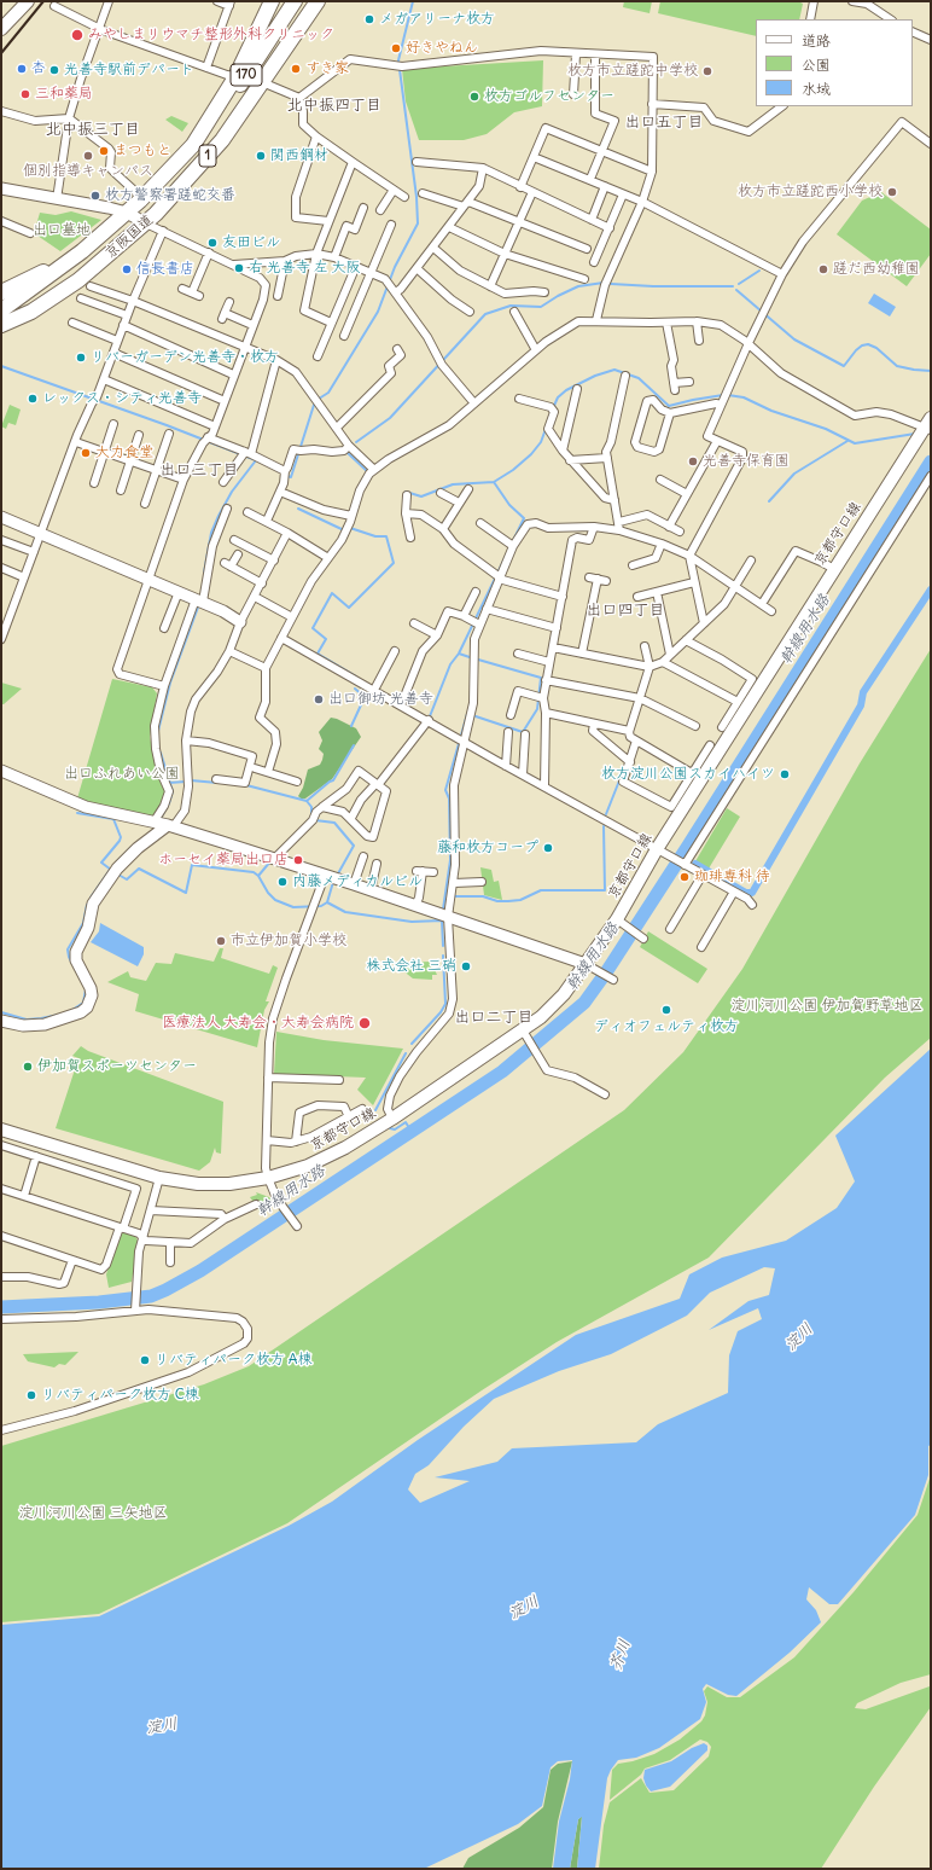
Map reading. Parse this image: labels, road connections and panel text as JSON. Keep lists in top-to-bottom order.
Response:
{
  "streets": {
    "highway": ["170", "1", "京阪国道"],
    "main road": ["京都守口線"]
  },
  "crossings": [
    ["170", "京阪国道"]
  ],
  "districts": [
    "北中振四丁目",
    "出口五丁目",
    "北中振三丁目",
    "出口三丁目",
    "出口四丁目",
    "出口二丁目"
  ],
  "water": ["幹線用水路", "淀川", "芥川"],
  "parks": [
    "出口墓地",
    "出口ふれあい公園",
    "淀川河川公園 伊加賀野草地区",
    "淀川河川公園 三矢地区"
  ],
  "places": [
    "メガアリーナ枚方",
    "みやしまリウマチ整形外科クリニック",
    "好きやねん",
    "杏",
    "すき家",
    "光善寺駅前デパート",
    "枚方市立蹉跎中学校",
    "三和薬局",
    "枚方ゴルフセンター",
    "まつもと",
    "個別指導キャンパス",
    "関西鋼材",
    "枚方市立蹉跎西小学校",
    "枚方警察署蹉蛇交番",
    "友田ビル",
    "右 光善寺 左 大阪",
    "信長書店",
    "蹉だ西幼稚園",
    "リバーガーデン光善寺・枚方",
    "レックス・シティ光善寺",
    "大力食堂",
    "光善寺保育園",
    "出口御坊 光善寺",
    "枚方淀川公園スカイハイツ",
    "藤和枚方コープ",
    "ホーセイ薬局出口店",
    "珈琲専科 待",
    "内藤メディカルビル",
    "市立伊加賀小学校",
    "株式会社 三硝",
    "ディオフェルティ枚方",
    "医療法人 大寿会・大寿会病院",
    "伊加賀スポーツセンター",
    "リバティパーク枚方 A棟",
    "リバティパーク枚方 C棟"
  ],
  "legend": ["道路", "公園", "水域"]
}
